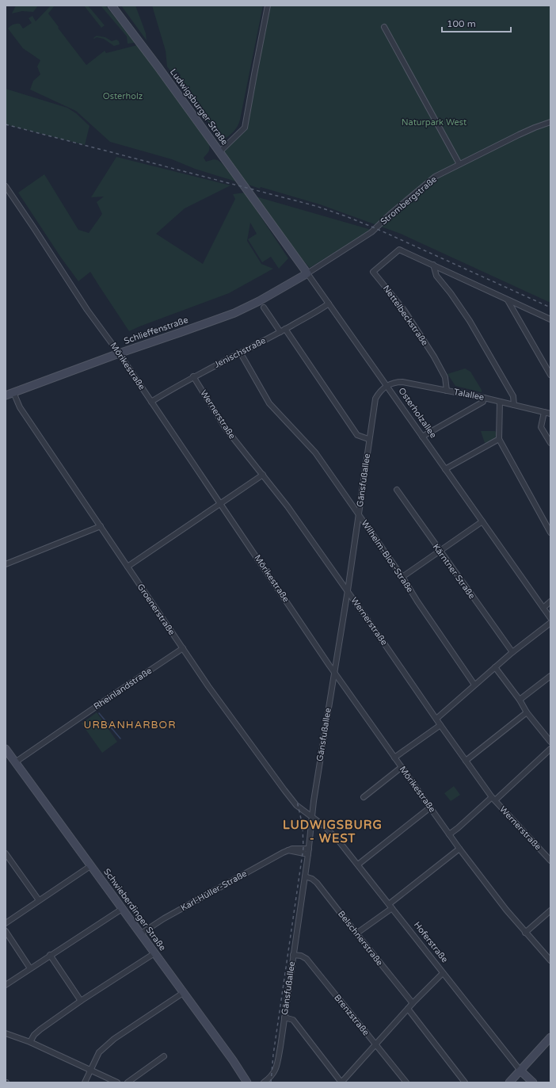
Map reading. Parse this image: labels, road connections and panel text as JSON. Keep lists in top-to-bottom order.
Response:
{
  "streets": {
    "street": [
      "Ludwigsburger Straße",
      "Strombergstraße",
      "Nettelbeckstraße",
      "Schlieffenstraße",
      "Jenischstraße",
      "Mörikestraße",
      "Talallee",
      "Osterholzallee",
      "Wernerstraße",
      "Gänsfußallee",
      "Wilhelm-Blos-Straße",
      "Kärntner Straße",
      "Groenerstraße",
      "Rheinlandstraße",
      "Karl-Hüller-Straße",
      "Schwieberdinger Straße",
      "Belschnerstraße",
      "Hoferstraße",
      "Brenzstraße"
    ]
  },
  "crossings": [
    ["Ludwigsburger Straße", "Osterholzallee"],
    ["Strombergstraße", "Schlieffenstraße"],
    ["Strombergstraße", "Osterholzallee"],
    ["Nettelbeckstraße", "Talallee"],
    ["Schlieffenstraße", "Mörikestraße"],
    ["Schlieffenstraße", "Osterholzallee"],
    ["Schlieffenstraße", "Groenerstraße"],
    ["Jenischstraße", "Mörikestraße"],
    ["Jenischstraße", "Osterholzallee"],
    ["Jenischstraße", "Wernerstraße"],
    ["Jenischstraße", "Wilhelm-Blos-Straße"],
    ["Mörikestraße", "Gänsfußallee"],
    ["Talallee", "Osterholzallee"],
    ["Talallee", "Gänsfußallee"],
    ["Osterholzallee", "Gänsfußallee"],
    ["Wernerstraße", "Gänsfußallee"],
    ["Gänsfußallee", "Wilhelm-Blos-Straße"],
    ["Gänsfußallee", "Groenerstraße"],
    ["Gänsfußallee", "Karl-Hüller-Straße"],
    ["Gänsfußallee", "Belschnerstraße"],
    ["Gänsfußallee", "Hoferstraße"],
    ["Gänsfußallee", "Brenzstraße"],
    ["Groenerstraße", "Rheinlandstraße"],
    ["Groenerstraße", "Hoferstraße"],
    ["Rheinlandstraße", "Schwieberdinger Straße"],
    ["Karl-Hüller-Straße", "Schwieberdinger Straße"]
  ],
  "districts": ["URBANHARBOR", "LUDWIGSBURG - WEST"],
  "parks": ["Osterholz", "Naturpark West"],
  "scale_bar": "100 m"
}
